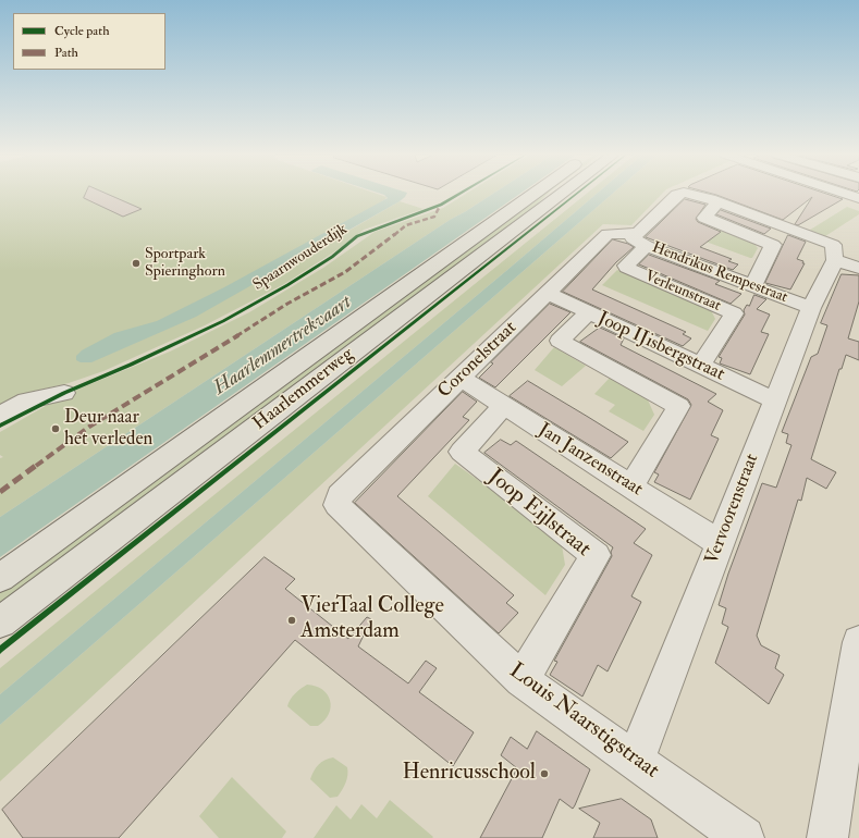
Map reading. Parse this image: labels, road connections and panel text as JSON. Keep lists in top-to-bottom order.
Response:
{
  "streets": {
    "main road": ["Haarlemmerweg"],
    "street": [
      "Hendrikus Rempestraat",
      "Verleunstraat",
      "Joop IJisbergstraat",
      "Coronelstraat",
      "Jan Janzenstraat",
      "Vervoorenstraat",
      "Joop Eijlstraat",
      "Louis Naarstigstraat"
    ],
    "cycle path": ["Spaarnwouderdijk"]
  },
  "crossings": [
    ["Hendrikus Rempestraat", "Verleunstraat"],
    ["Hendrikus Rempestraat", "Coronelstraat"],
    ["Hendrikus Rempestraat", "Vervoorenstraat"],
    ["Verleunstraat", "Joop IJisbergstraat"],
    ["Joop IJisbergstraat", "Coronelstraat"],
    ["Joop IJisbergstraat", "Vervoorenstraat"],
    ["Coronelstraat", "Jan Janzenstraat"],
    ["Coronelstraat", "Louis Naarstigstraat"],
    ["Jan Janzenstraat", "Vervoorenstraat"],
    ["Jan Janzenstraat", "Joop Eijlstraat"],
    ["Vervoorenstraat", "Louis Naarstigstraat"],
    ["Joop Eijlstraat", "Louis Naarstigstraat"]
  ],
  "water": ["Haarlemmertrekvaart"],
  "places": [
    "Sportpark Spieringhorn",
    "Deur naar het verleden",
    "VierTaal College Amsterdam",
    "Henricusschool"
  ],
  "legend": ["Cycle path", "Path"]
}
